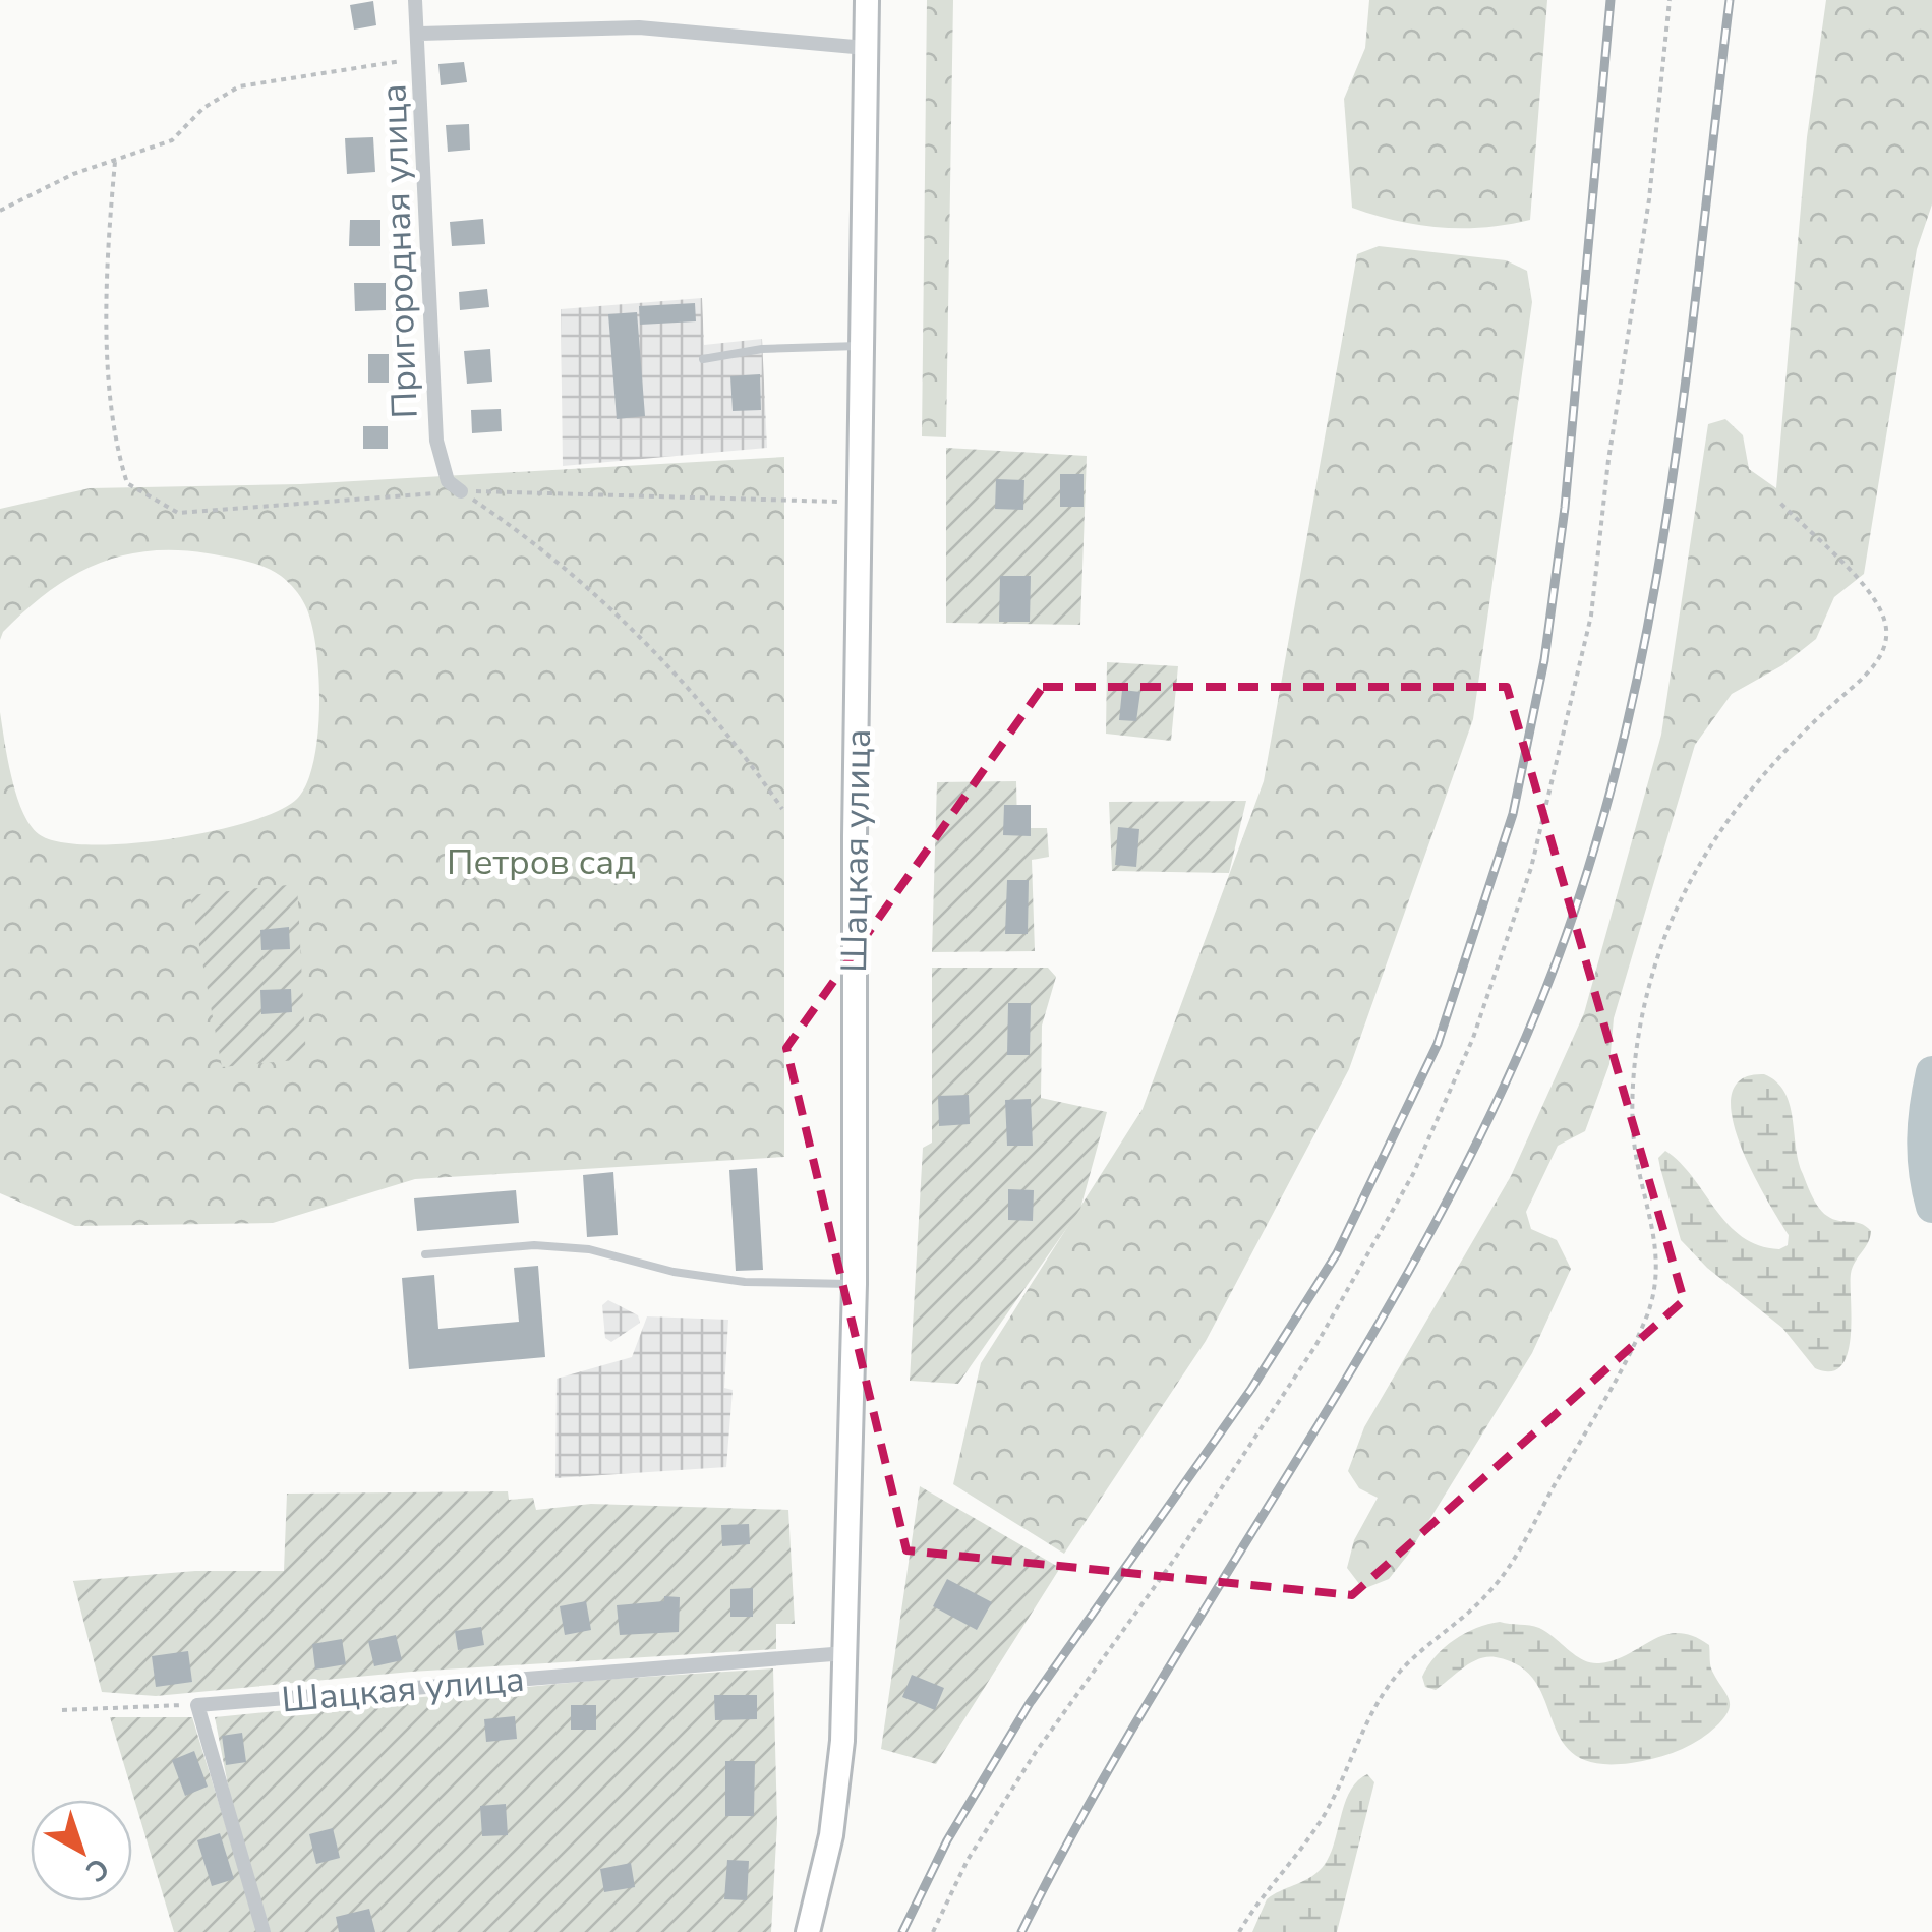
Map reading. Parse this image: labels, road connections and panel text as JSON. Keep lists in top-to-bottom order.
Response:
{
  "streets": {
    "main road": ["Шацкая улица"],
    "street": ["Пригородная улица"]
  },
  "parks": ["Петров сад"],
  "north": "bottom right"
}
